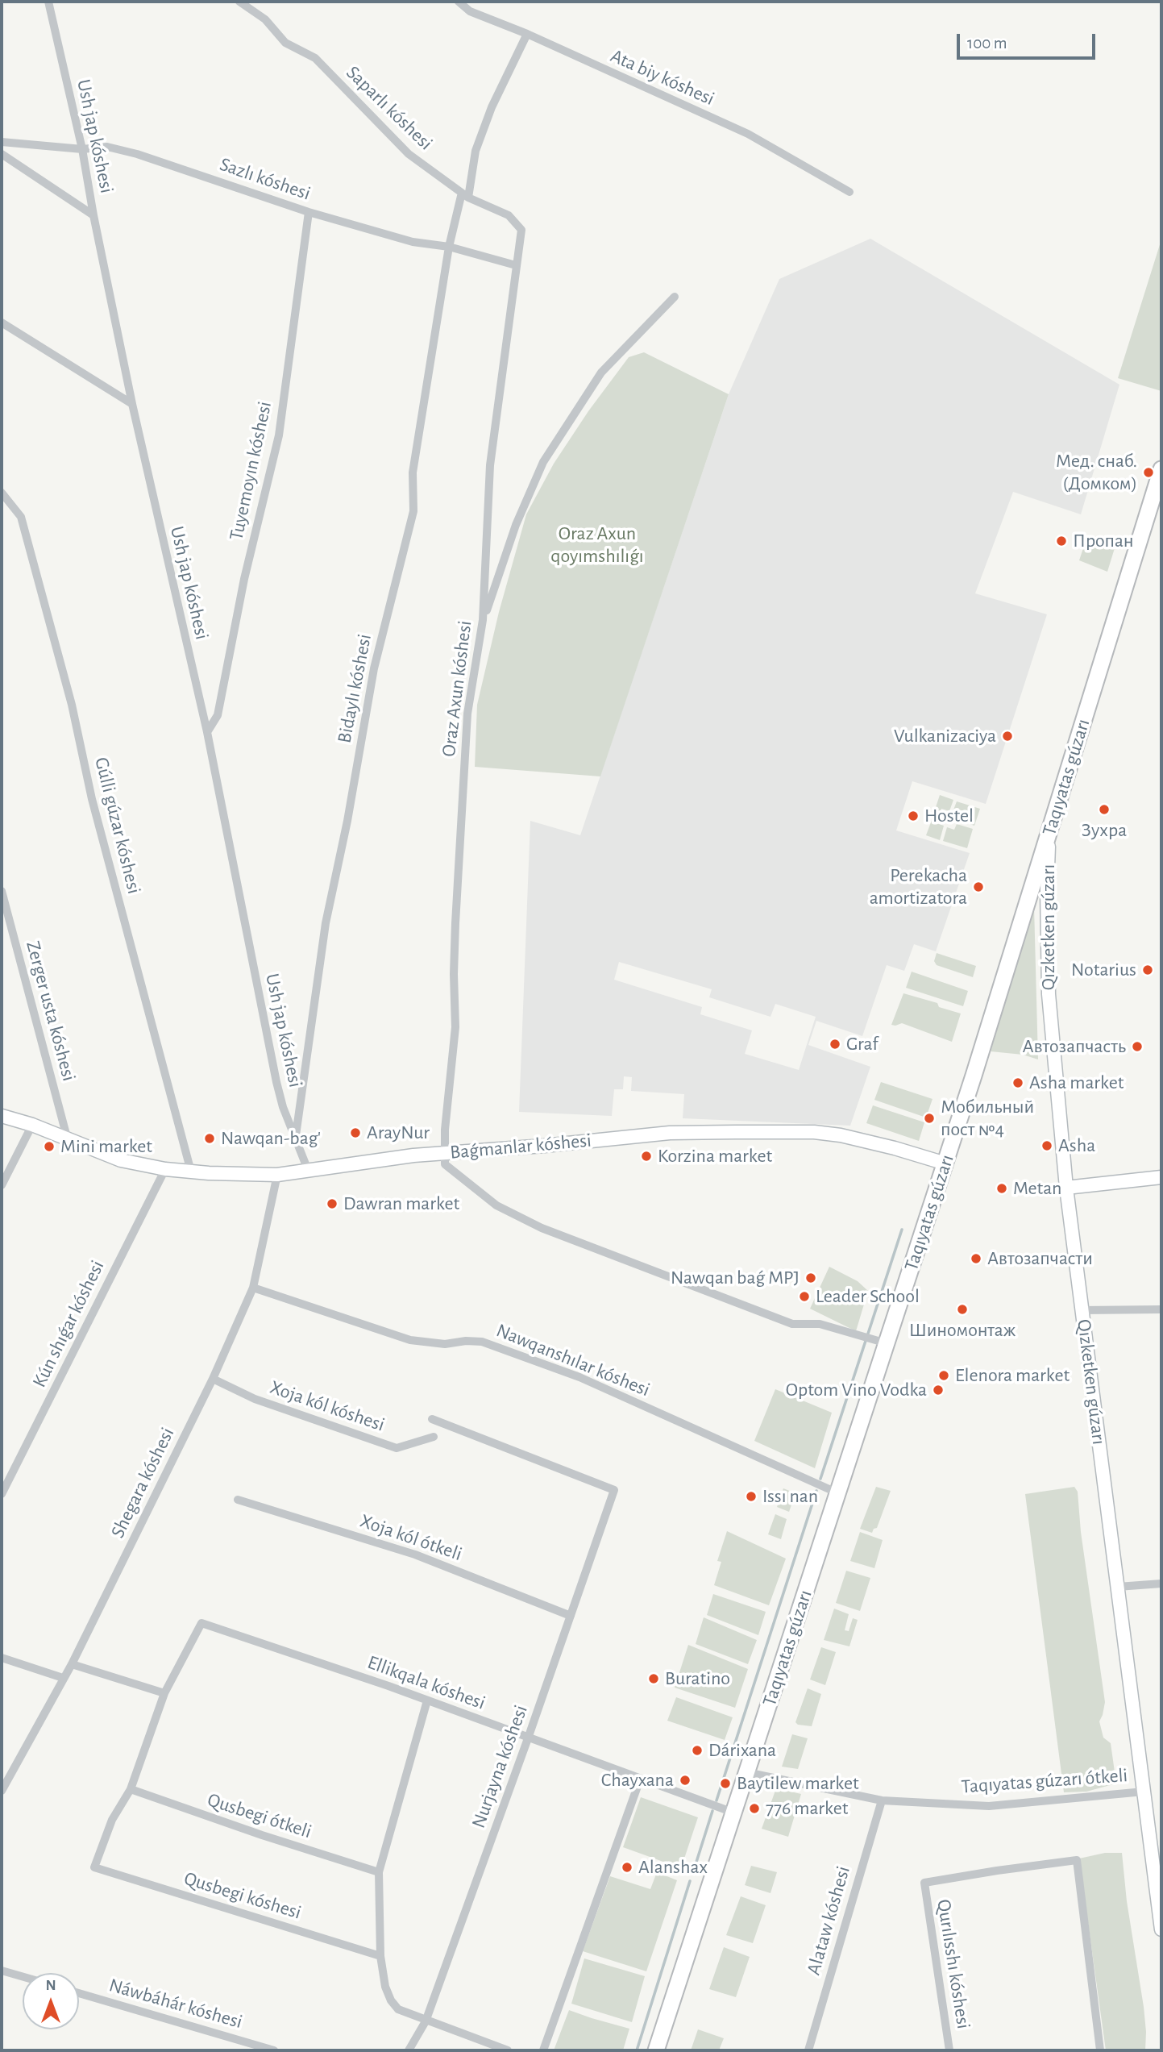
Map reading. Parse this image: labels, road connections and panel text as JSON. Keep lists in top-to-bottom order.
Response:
{
  "streets": {
    "highway": ["Taqıyatas gúzarı"],
    "street": [
      "Ata biy kóshesi",
      "Saparlı kóshesi",
      "Ush jap kóshesi",
      "Sazlı kóshesi",
      "Tuyemoyın kóshesi",
      "Bidaylı kóshesi",
      "Oraz Axun kóshesi",
      "Gúlli gúzar kóshesi",
      "Qızketken gúzarı",
      "Zerger usta kóshesi",
      "Baǵmanlar kóshesi",
      "Kún shıǵar kóshesi",
      "Nawqanshılar kóshesi",
      "Xoja kól kóshesi",
      "Shegara kóshesi",
      "Xoja kól ótkeli",
      "Ellikqala kóshesi",
      "Nurjayna kóshesi",
      "Taqıyatas gúzarı ótkeli",
      "Qusbegi ótkeli",
      "Qusbegi kóshesi",
      "Alataw kóshesi",
      "Qurılısshı kóshesi",
      "Náwbáhár kóshesi"
    ]
  },
  "crossings": [
    ["Ata biy kóshesi", "Bidaylı kóshesi"],
    ["Saparlı kóshesi", "Bidaylı kóshesi"],
    ["Saparlı kóshesi", "Oraz Axun kóshesi"],
    ["Ush jap kóshesi", "Sazlı kóshesi"],
    ["Ush jap kóshesi", "Tuyemoyın kóshesi"],
    ["Ush jap kóshesi", "Bidaylı kóshesi"],
    ["Ush jap kóshesi", "Baǵmanlar kóshesi"],
    ["Sazlı kóshesi", "Tuyemoyın kóshesi"],
    ["Sazlı kóshesi", "Bidaylı kóshesi"],
    ["Sazlı kóshesi", "Oraz Axun kóshesi"],
    ["Oraz Axun kóshesi", "Baǵmanlar kóshesi"],
    ["Taqıyatas gúzarı", "Qızketken gúzarı"],
    ["Taqıyatas gúzarı", "Baǵmanlar kóshesi"],
    ["Taqıyatas gúzarı", "Nawqanshılar kóshesi"],
    ["Taqıyatas gúzarı", "Ellikqala kóshesi"],
    ["Taqıyatas gúzarı", "Taqıyatas gúzarı ótkeli"],
    ["Gúlli gúzar kóshesi", "Baǵmanlar kóshesi"],
    ["Qızketken gúzarı", "Taqıyatas gúzarı ótkeli"],
    ["Zerger usta kóshesi", "Baǵmanlar kóshesi"],
    ["Baǵmanlar kóshesi", "Kún shıǵar kóshesi"],
    ["Baǵmanlar kóshesi", "Shegara kóshesi"],
    ["Nawqanshılar kóshesi", "Shegara kóshesi"],
    ["Xoja kól kóshesi", "Shegara kóshesi"],
    ["Xoja kól ótkeli", "Nurjayna kóshesi"],
    ["Ellikqala kóshesi", "Nurjayna kóshesi"],
    ["Taqıyatas gúzarı ótkeli", "Alataw kóshesi"],
    ["Qusbegi ótkeli", "Qusbegi kóshesi"]
  ],
  "parks": ["Oraz Axun qoyımshılıǵı"],
  "places": [
    "Мед. снаб. (Домком)",
    "Пропан",
    "Vulkanizaciya",
    "Зухра",
    "Hostel",
    "Perekacha amortizatora",
    "Notarius",
    "Graf",
    "Автозапчасть",
    "Asha market",
    "Мобильный пост №4",
    "ArayNur",
    "Nawqan-bag'",
    "Asha",
    "Mini market",
    "Korzina market",
    "Metan",
    "Dawran market",
    "Автозапчасти",
    "Nawqan baǵ MPJ",
    "Leader School",
    "Шиномонтаж",
    "Elenora market",
    "Optom Vino Vodka",
    "Issı nan",
    "Buratino",
    "Dárixana",
    "Chayxana",
    "Baytilew market",
    "776 market",
    "Alanshax"
  ],
  "scale_bar": "100 m",
  "north": "top"
}
